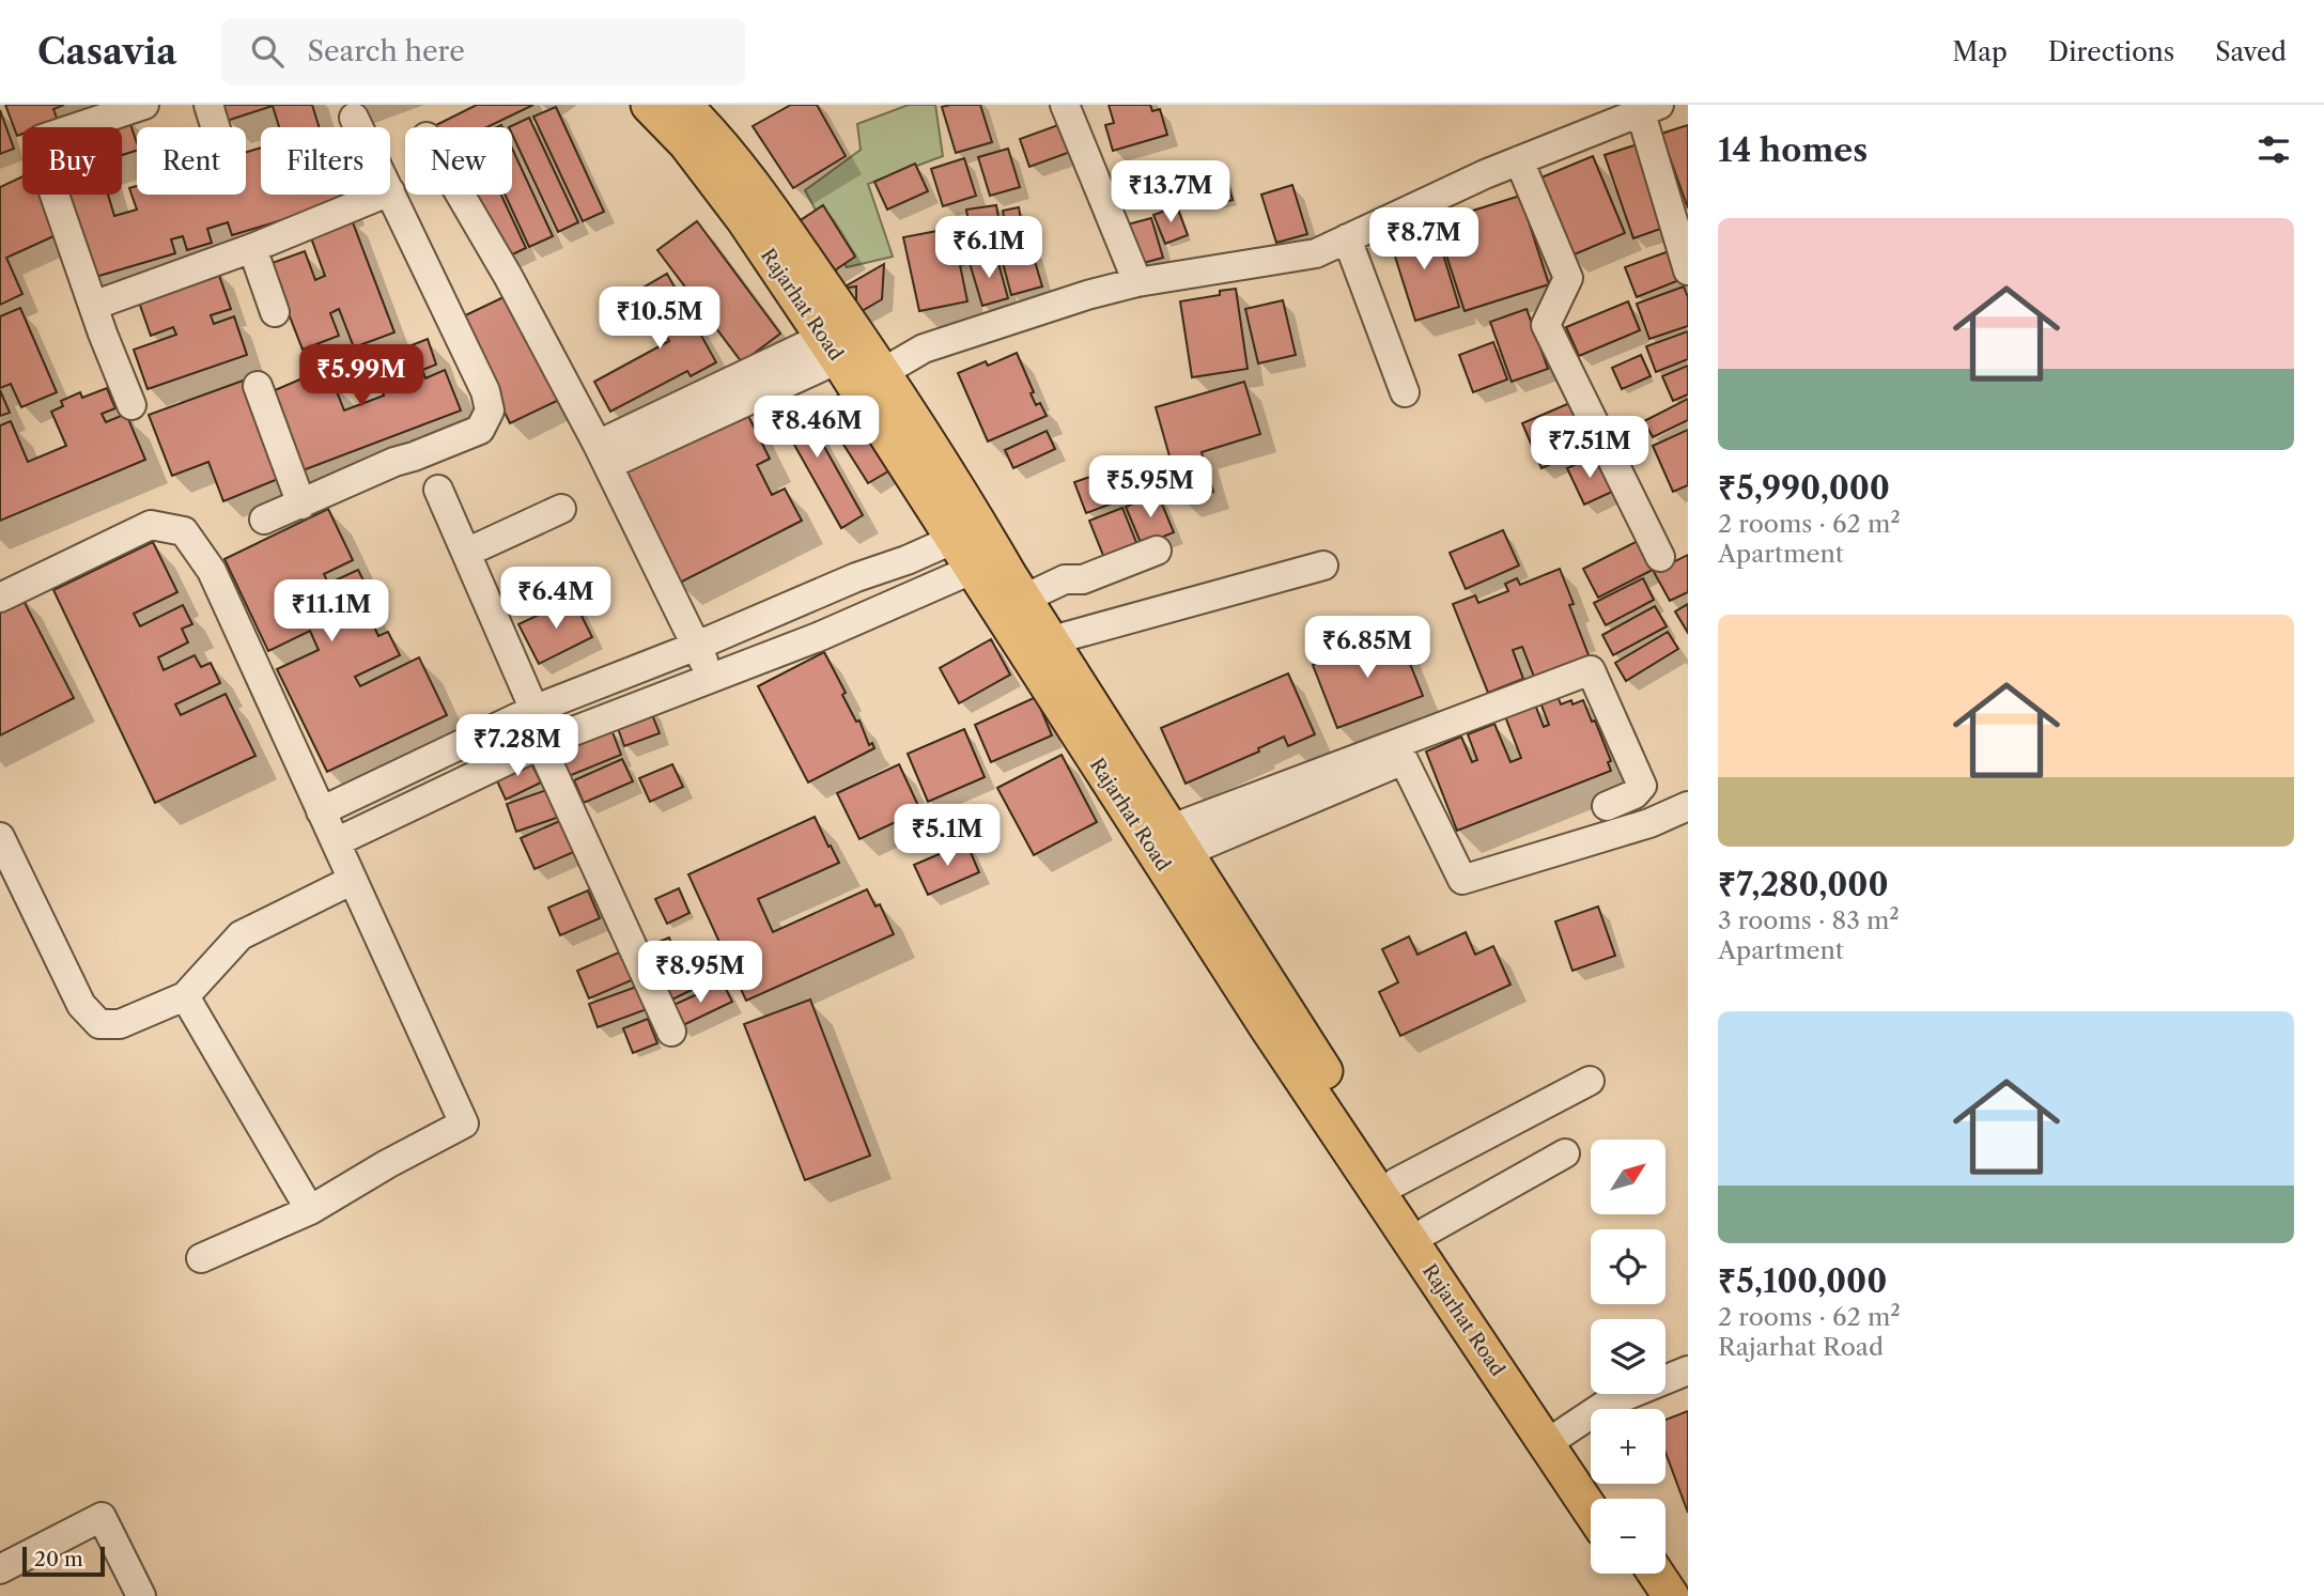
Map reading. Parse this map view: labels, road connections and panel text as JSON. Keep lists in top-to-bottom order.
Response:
{
  "streets": {
    "main road": ["Rajarhat Road"]
  },
  "scale_bar": "20 m",
  "north": "top right",
  "page": {
    "header": "Casavia",
    "search": "Search here",
    "nav": ["Map", "Directions", "Saved"],
    "heading": "14 homes",
    "chip": [
      "Buy",
      "Rent",
      "Filters",
      "New"
    ],
    "price": [
      "₹13.7M",
      "₹8.7M",
      "₹6.1M",
      "₹10.5M",
      "₹5.99M",
      "₹8.46M",
      "₹7.51M",
      "₹5.95M",
      "₹6.4M",
      "₹11.1M",
      "₹6.85M",
      "₹7.28M",
      "₹5.1M",
      "₹8.95M"
    ],
    "list": [
      {
        "name": "₹5,990,000",
        "note": "2 rooms · 62 m² · Apartment"
      },
      {
        "name": "₹7,280,000",
        "note": "3 rooms · 83 m² · Apartment"
      },
      {
        "name": "₹5,100,000",
        "note": "2 rooms · 62 m² · Rajarhat Road"
      }
    ],
    "map_buttons": ["+", "−"],
    "scale": "20 m"
  }
}
